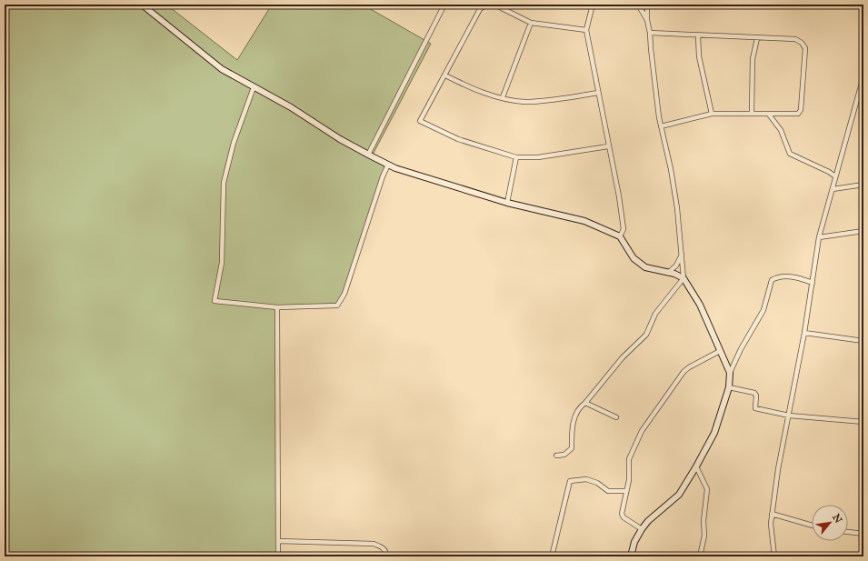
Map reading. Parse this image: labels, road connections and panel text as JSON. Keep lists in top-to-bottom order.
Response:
{
  "north": "top right"
}
